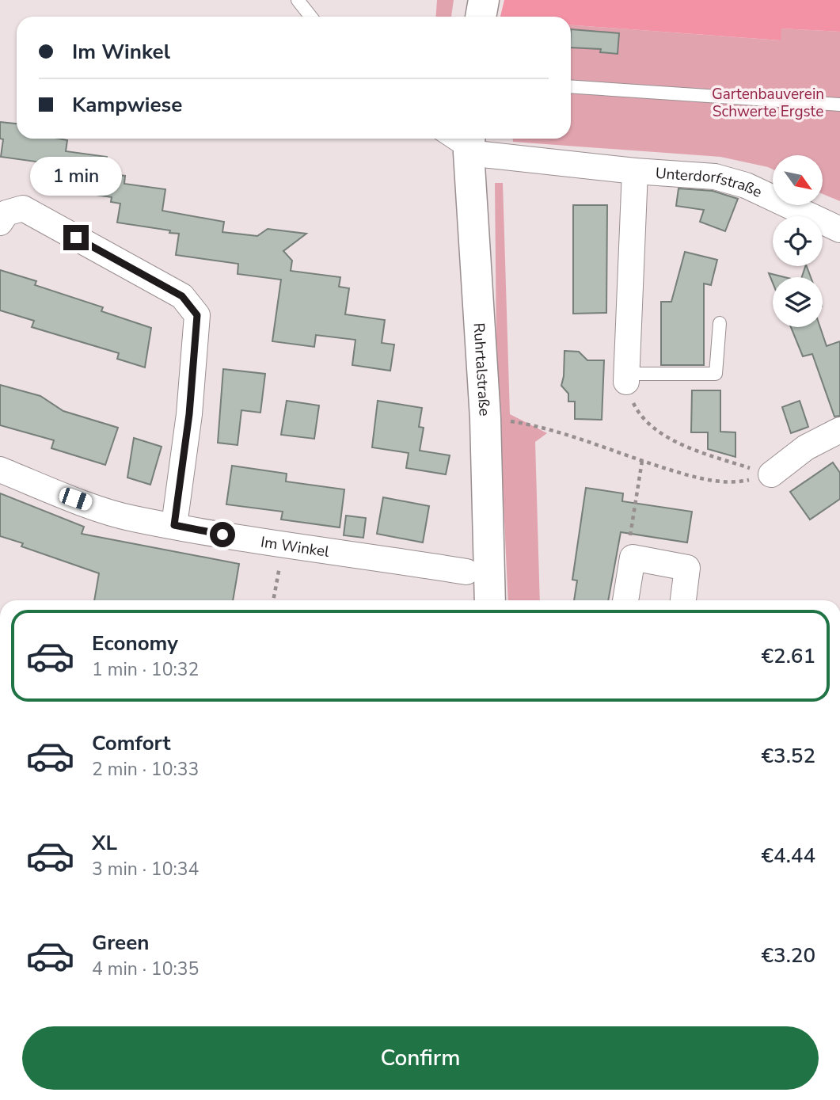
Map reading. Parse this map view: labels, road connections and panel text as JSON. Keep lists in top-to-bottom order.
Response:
{
  "streets": {
    "main road": ["Ruhrtalstraße"],
    "street": ["Unterdorfstraße", "Im Winkel"]
  },
  "crossings": [
    ["Unterdorfstraße", "Ruhrtalstraße"]
  ],
  "parks": ["Gartenbauverein Schwerte Ergste"],
  "north": "bottom right",
  "page": {
    "banner": ["Im Winkel", "Kampwiese"],
    "bubble": "1 min",
    "list": [
      {
        "name": "Economy",
        "note": "1 min · 10:32",
        "value": "€2.61"
      },
      {
        "name": "Comfort",
        "note": "2 min · 10:33",
        "value": "€3.52"
      },
      {
        "name": "XL",
        "note": "3 min · 10:34",
        "value": "€4.44"
      },
      {
        "name": "Green",
        "note": "4 min · 10:35",
        "value": "€3.20"
      }
    ],
    "buttons": "Confirm"
  }
}
